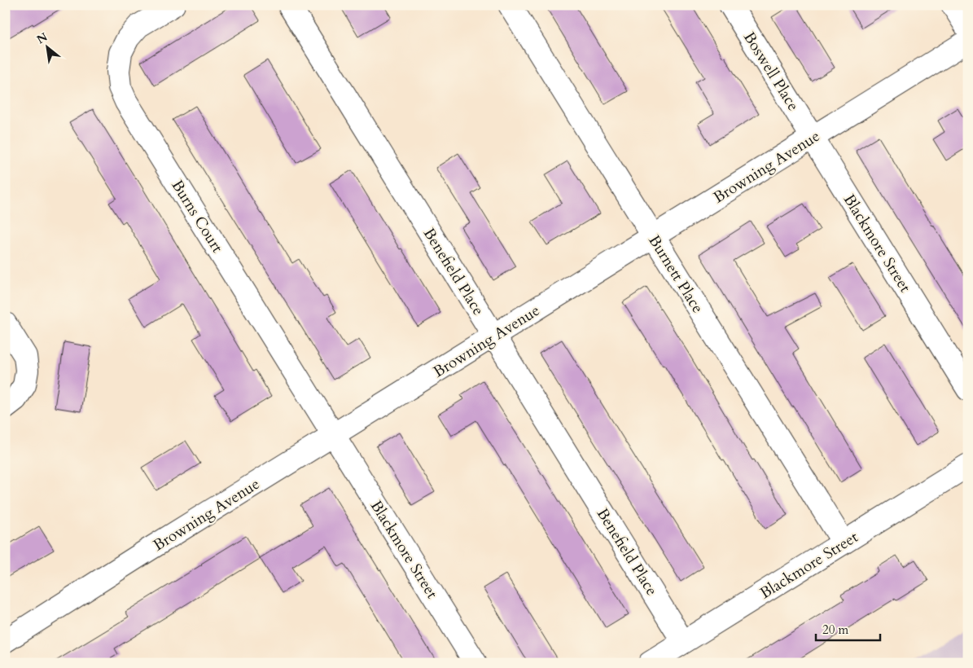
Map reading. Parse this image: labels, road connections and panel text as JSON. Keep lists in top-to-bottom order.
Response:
{
  "streets": {
    "street": [
      "Boswell Place",
      "Browning Avenue",
      "Burns Court",
      "Blackmore Street",
      "Benefield Place",
      "Burnett Place"
    ]
  },
  "crossings": [
    ["Boswell Place", "Browning Avenue"],
    ["Boswell Place", "Blackmore Street"],
    ["Browning Avenue", "Burns Court"],
    ["Browning Avenue", "Blackmore Street"],
    ["Browning Avenue", "Benefield Place"],
    ["Browning Avenue", "Burnett Place"],
    ["Burns Court", "Blackmore Street"],
    ["Blackmore Street", "Benefield Place"],
    ["Blackmore Street", "Burnett Place"]
  ],
  "scale_bar": "20 m",
  "north": "top left"
}
